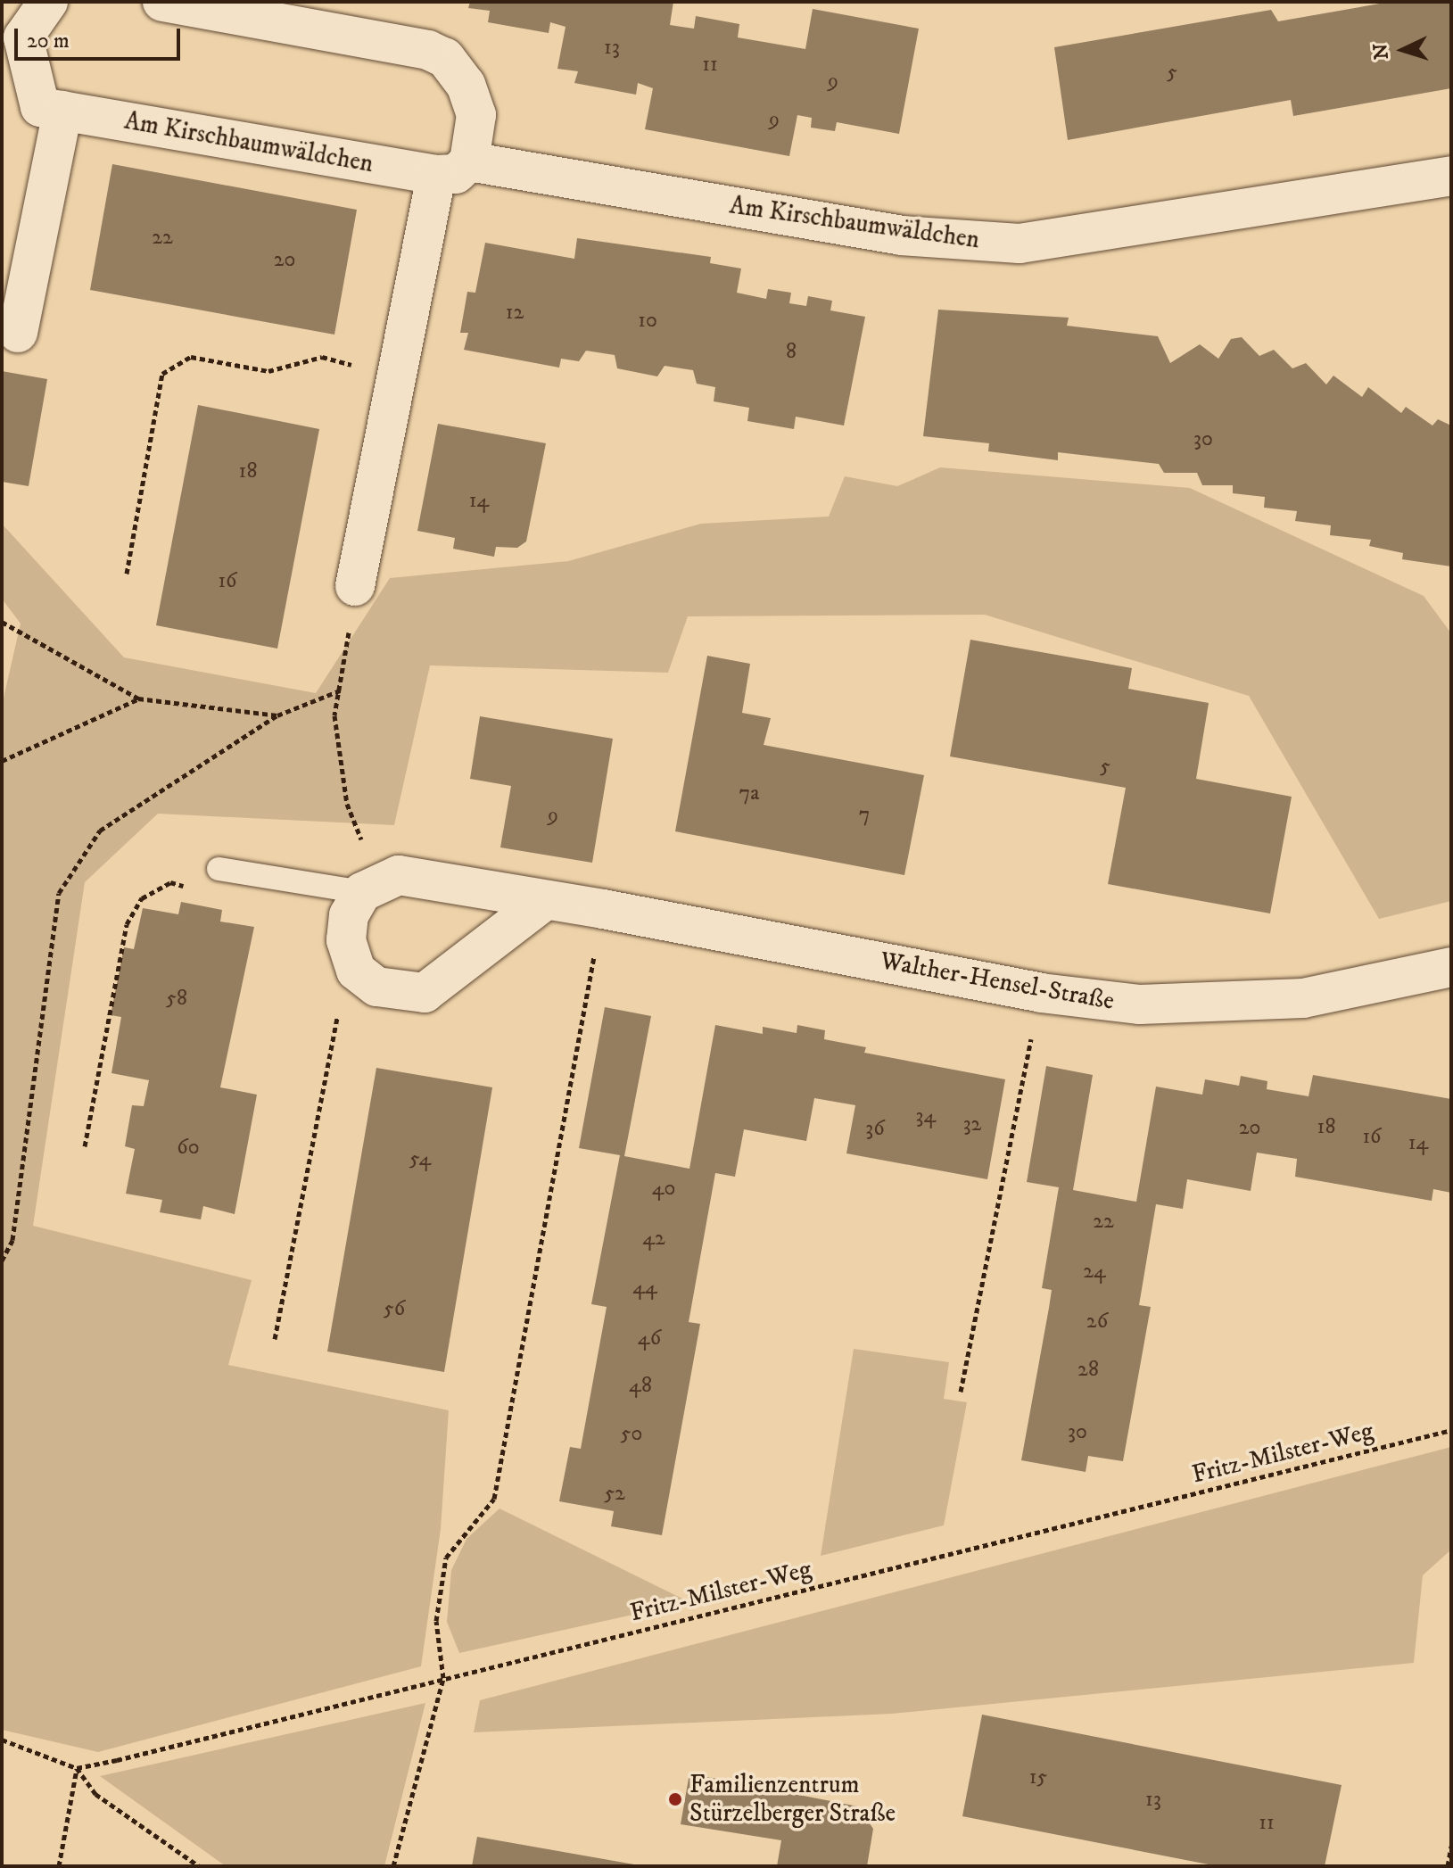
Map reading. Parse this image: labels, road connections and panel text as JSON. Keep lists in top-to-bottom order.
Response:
{
  "streets": {
    "street": ["Am Kirschbaumwäldchen", "Walther-Hensel-Straße"],
    "path": ["Fritz-Milster-Weg"]
  },
  "places": ["Familienzentrum Stürzelberger Straße"],
  "house_numbers": [
    "13",
    "11",
    "5",
    "9",
    "9",
    "22",
    "20",
    "12",
    "10",
    "8",
    "30",
    "18",
    "14",
    "16",
    "5",
    "7a",
    "7",
    "9",
    "58",
    "34",
    "32",
    "18",
    "20",
    "36",
    "16",
    "14",
    "60",
    "54",
    "40",
    "22",
    "42",
    "24",
    "44",
    "56",
    "26",
    "46",
    "28",
    "48",
    "30",
    "50",
    "52",
    "15",
    "13",
    "11"
  ],
  "scale_bar": "20 m",
  "north": "left"
}
